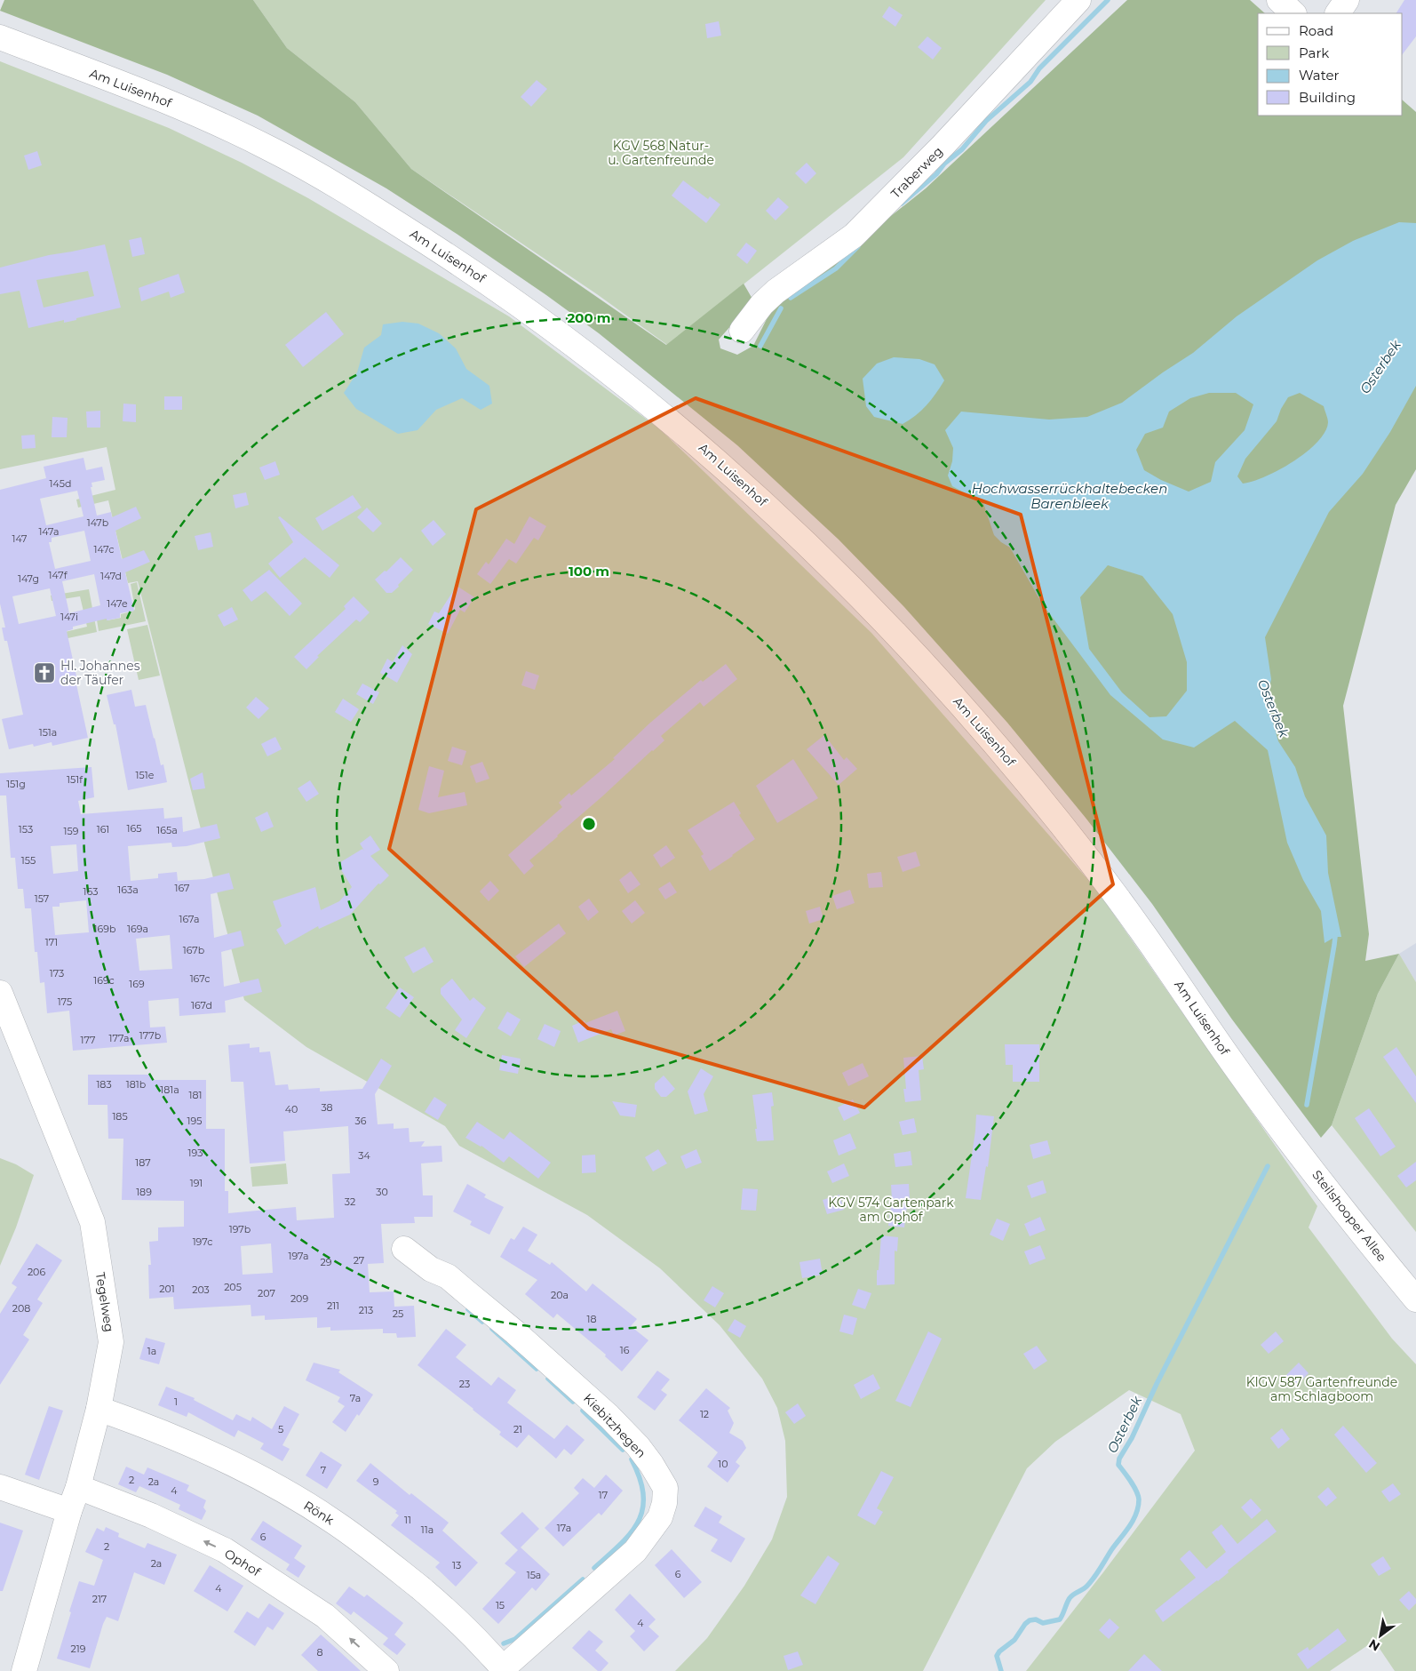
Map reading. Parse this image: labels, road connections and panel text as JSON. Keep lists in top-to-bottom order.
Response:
{
  "streets": {
    "street": [
      "Am Luisenhof",
      "Traberweg",
      "Steilshooper Allee",
      "Tegelweg",
      "Kiebitzhegen",
      "Rönk",
      "Ophof"
    ]
  },
  "crossings": [
    ["Am Luisenhof", "Steilshooper Allee"],
    ["Tegelweg", "Rönk"],
    ["Tegelweg", "Ophof"],
    ["Kiebitzhegen", "Rönk"]
  ],
  "one_way": ["Ophof"],
  "water": ["Osterbek", "Hochwasserrückhaltebecken Barenbleek"],
  "parks": ["KGV 568 Natur- u. Gartenfreunde", "KGV 574 Gartenpark am Ophof", "KlGV 587 Gartenfreunde am Schlagboom"],
  "places": {
    "church": ["Hl. Johannes der Täufer"]
  },
  "house_numbers": [
    "145d",
    "147b",
    "147a",
    "147",
    "147c",
    "147f",
    "147d",
    "147g",
    "147e",
    "147i",
    "151a",
    "151e",
    "151f",
    "151g",
    "165",
    "153",
    "161",
    "165a",
    "159",
    "155",
    "167",
    "163a",
    "163",
    "157",
    "167a",
    "169b",
    "169a",
    "171",
    "167b",
    "173",
    "167c",
    "169c",
    "169",
    "175",
    "167d",
    "177b",
    "177a",
    "177",
    "183",
    "181b",
    "181a",
    "181",
    "38",
    "40",
    "185",
    "195",
    "36",
    "193",
    "34",
    "187",
    "191",
    "189",
    "30",
    "32",
    "197b",
    "197c",
    "197a",
    "27",
    "29",
    "206",
    "205",
    "201",
    "203",
    "207",
    "20a",
    "209",
    "211",
    "208",
    "213",
    "25",
    "18",
    "16",
    "1a",
    "23",
    "7a",
    "1",
    "12",
    "5",
    "21",
    "10",
    "7",
    "2",
    "2a",
    "9",
    "4",
    "17",
    "11",
    "17a",
    "11a",
    "6",
    "2",
    "2a",
    "13",
    "6",
    "15a",
    "4",
    "217",
    "15",
    "4",
    "219",
    "8"
  ],
  "legend": [
    "Road",
    "Park",
    "Water",
    "Building"
  ],
  "north": "bottom left",
  "rings": ["200 m", "100 m"]
}
